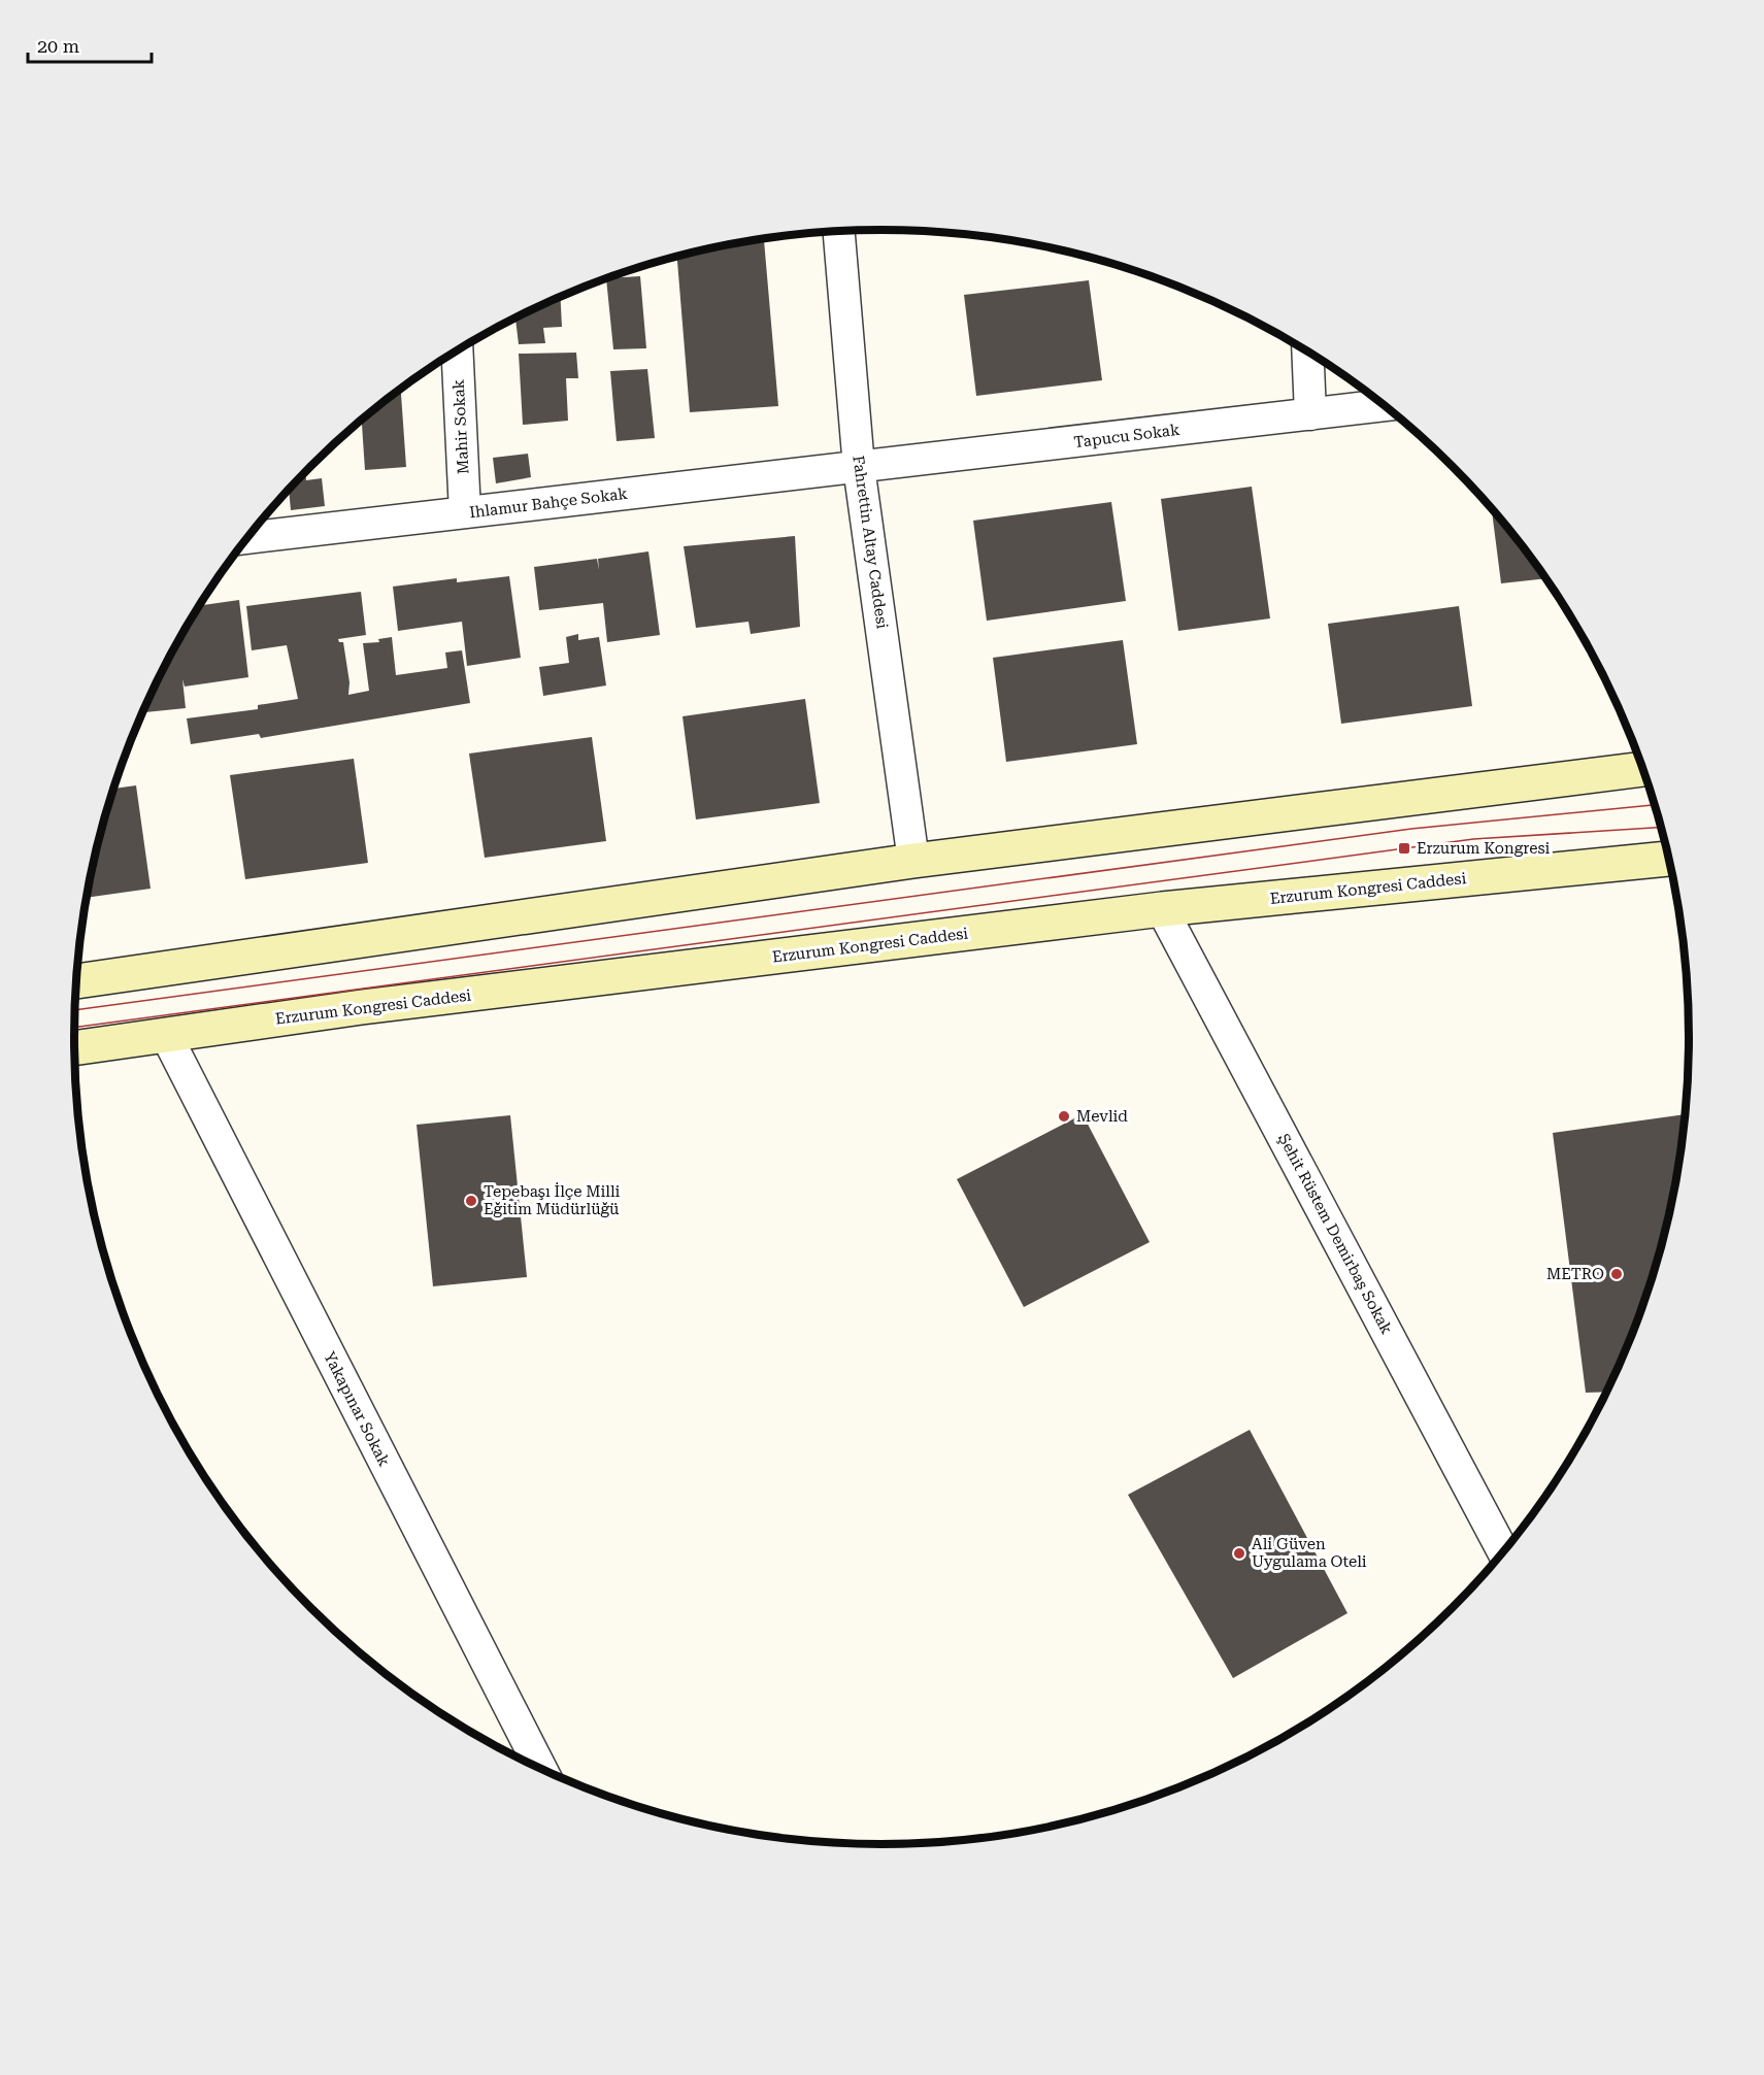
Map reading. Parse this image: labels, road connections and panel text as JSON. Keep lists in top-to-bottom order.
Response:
{
  "streets": {
    "main road": ["Erzurum Kongresi Caddesi"],
    "street": [
      "Mahir Sokak",
      "Tapucu Sokak",
      "Ihlamur Bahçe Sokak",
      "Fahrettin Altay Caddesi",
      "Şehit Rüstem Demirbaş Sokak",
      "Yakapınar Sokak"
    ]
  },
  "crossings": [
    ["Mahir Sokak", "Ihlamur Bahçe Sokak"],
    ["Tapucu Sokak", "Ihlamur Bahçe Sokak"],
    ["Tapucu Sokak", "Fahrettin Altay Caddesi"],
    ["Ihlamur Bahçe Sokak", "Fahrettin Altay Caddesi"],
    ["Erzurum Kongresi Caddesi", "Şehit Rüstem Demirbaş Sokak"],
    ["Erzurum Kongresi Caddesi", "Yakapınar Sokak"]
  ],
  "places": {
    "transit": ["Erzurum Kongresi"],
    "other": [
      "Mevlid",
      "Tepebaşı İlçe Milli Eğitim Müdürlüğü",
      "METRO",
      "Ali Güven Uygulama Oteli"
    ]
  },
  "scale_bar": "20 m"
}
